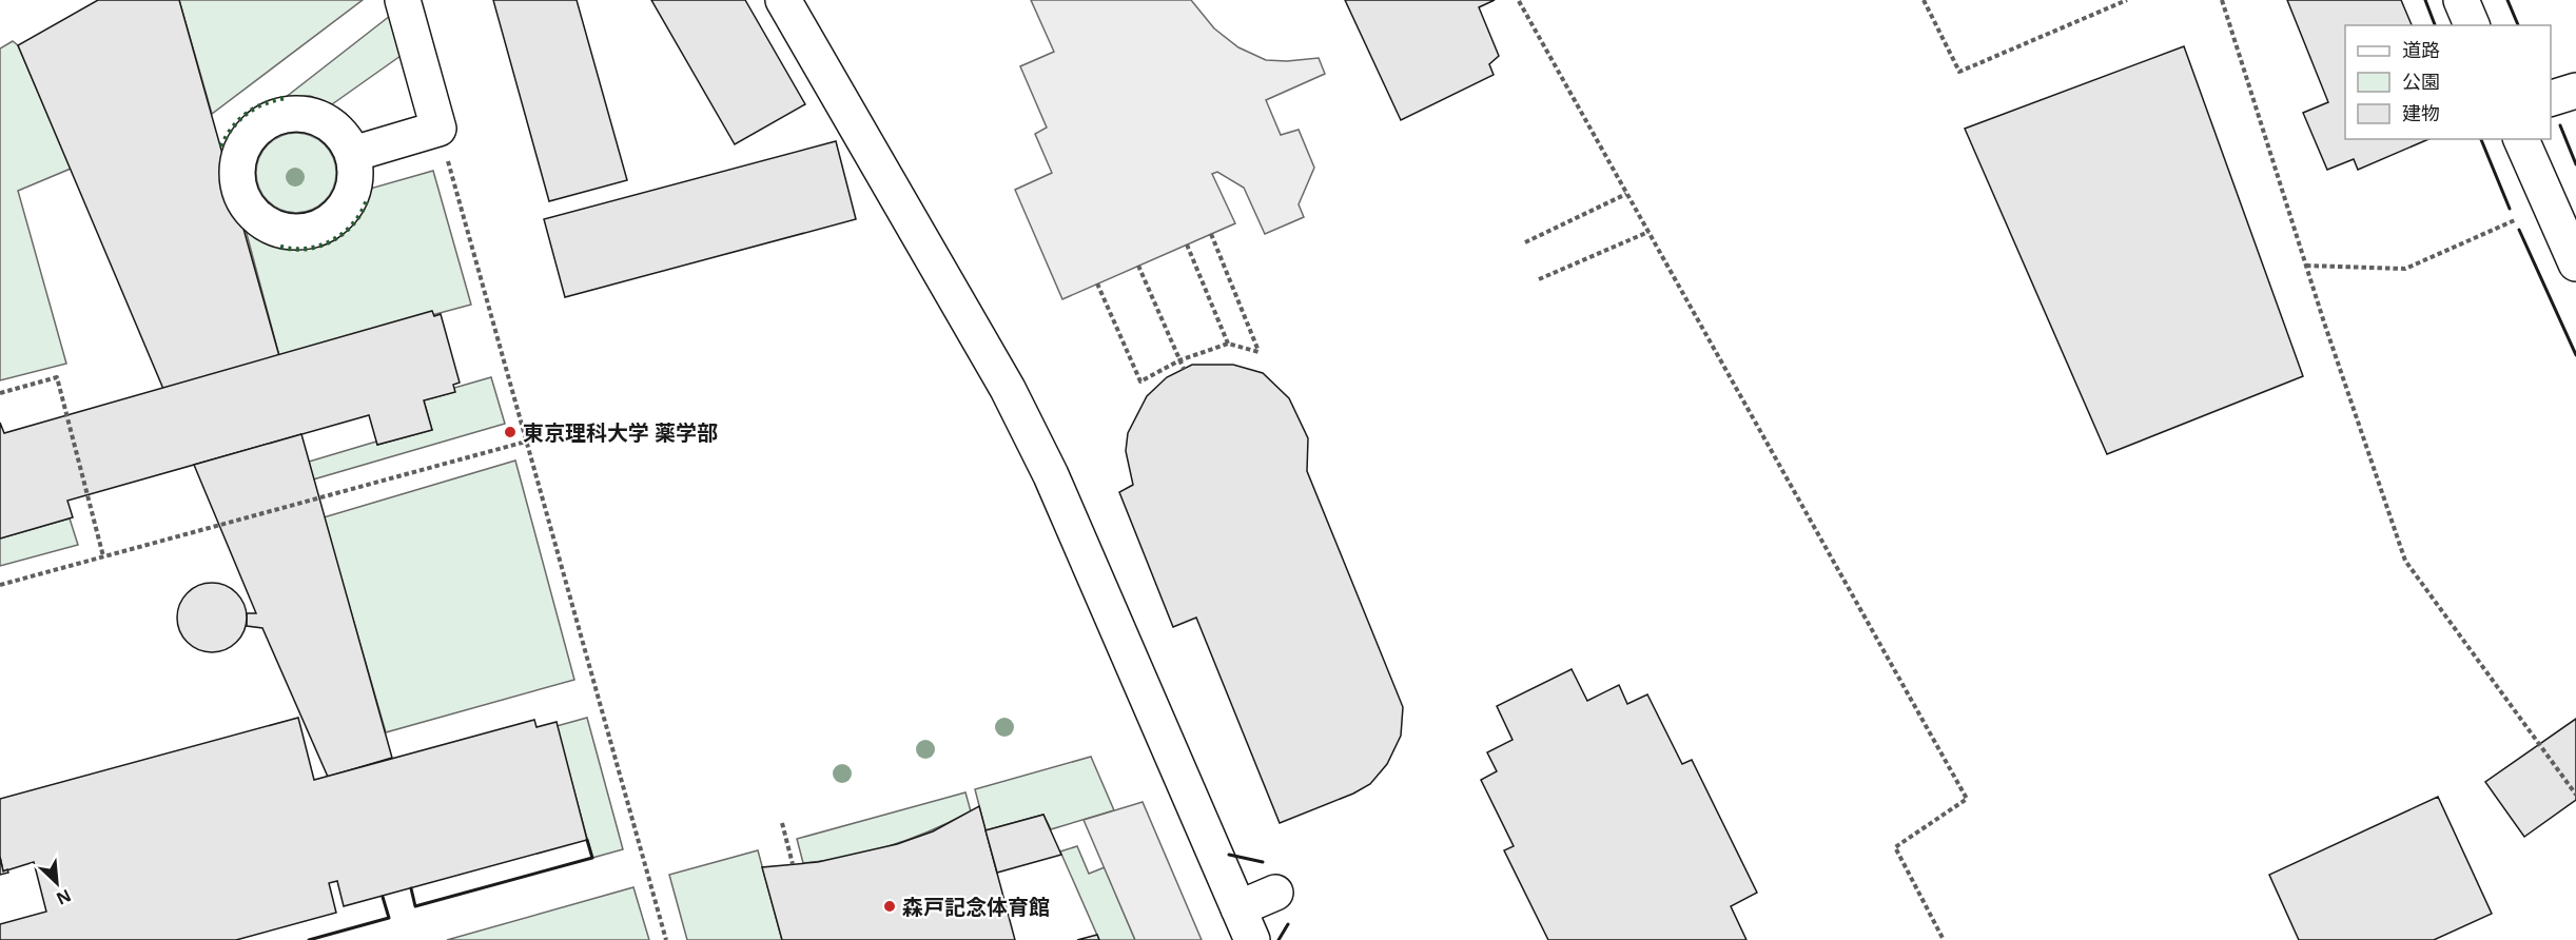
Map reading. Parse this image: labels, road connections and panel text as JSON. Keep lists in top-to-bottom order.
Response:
{
  "places": ["東京理科大学 薬学部", "森戸記念体育館"],
  "legend": ["道路", "公園", "建物"],
  "north": "bottom right"
}
